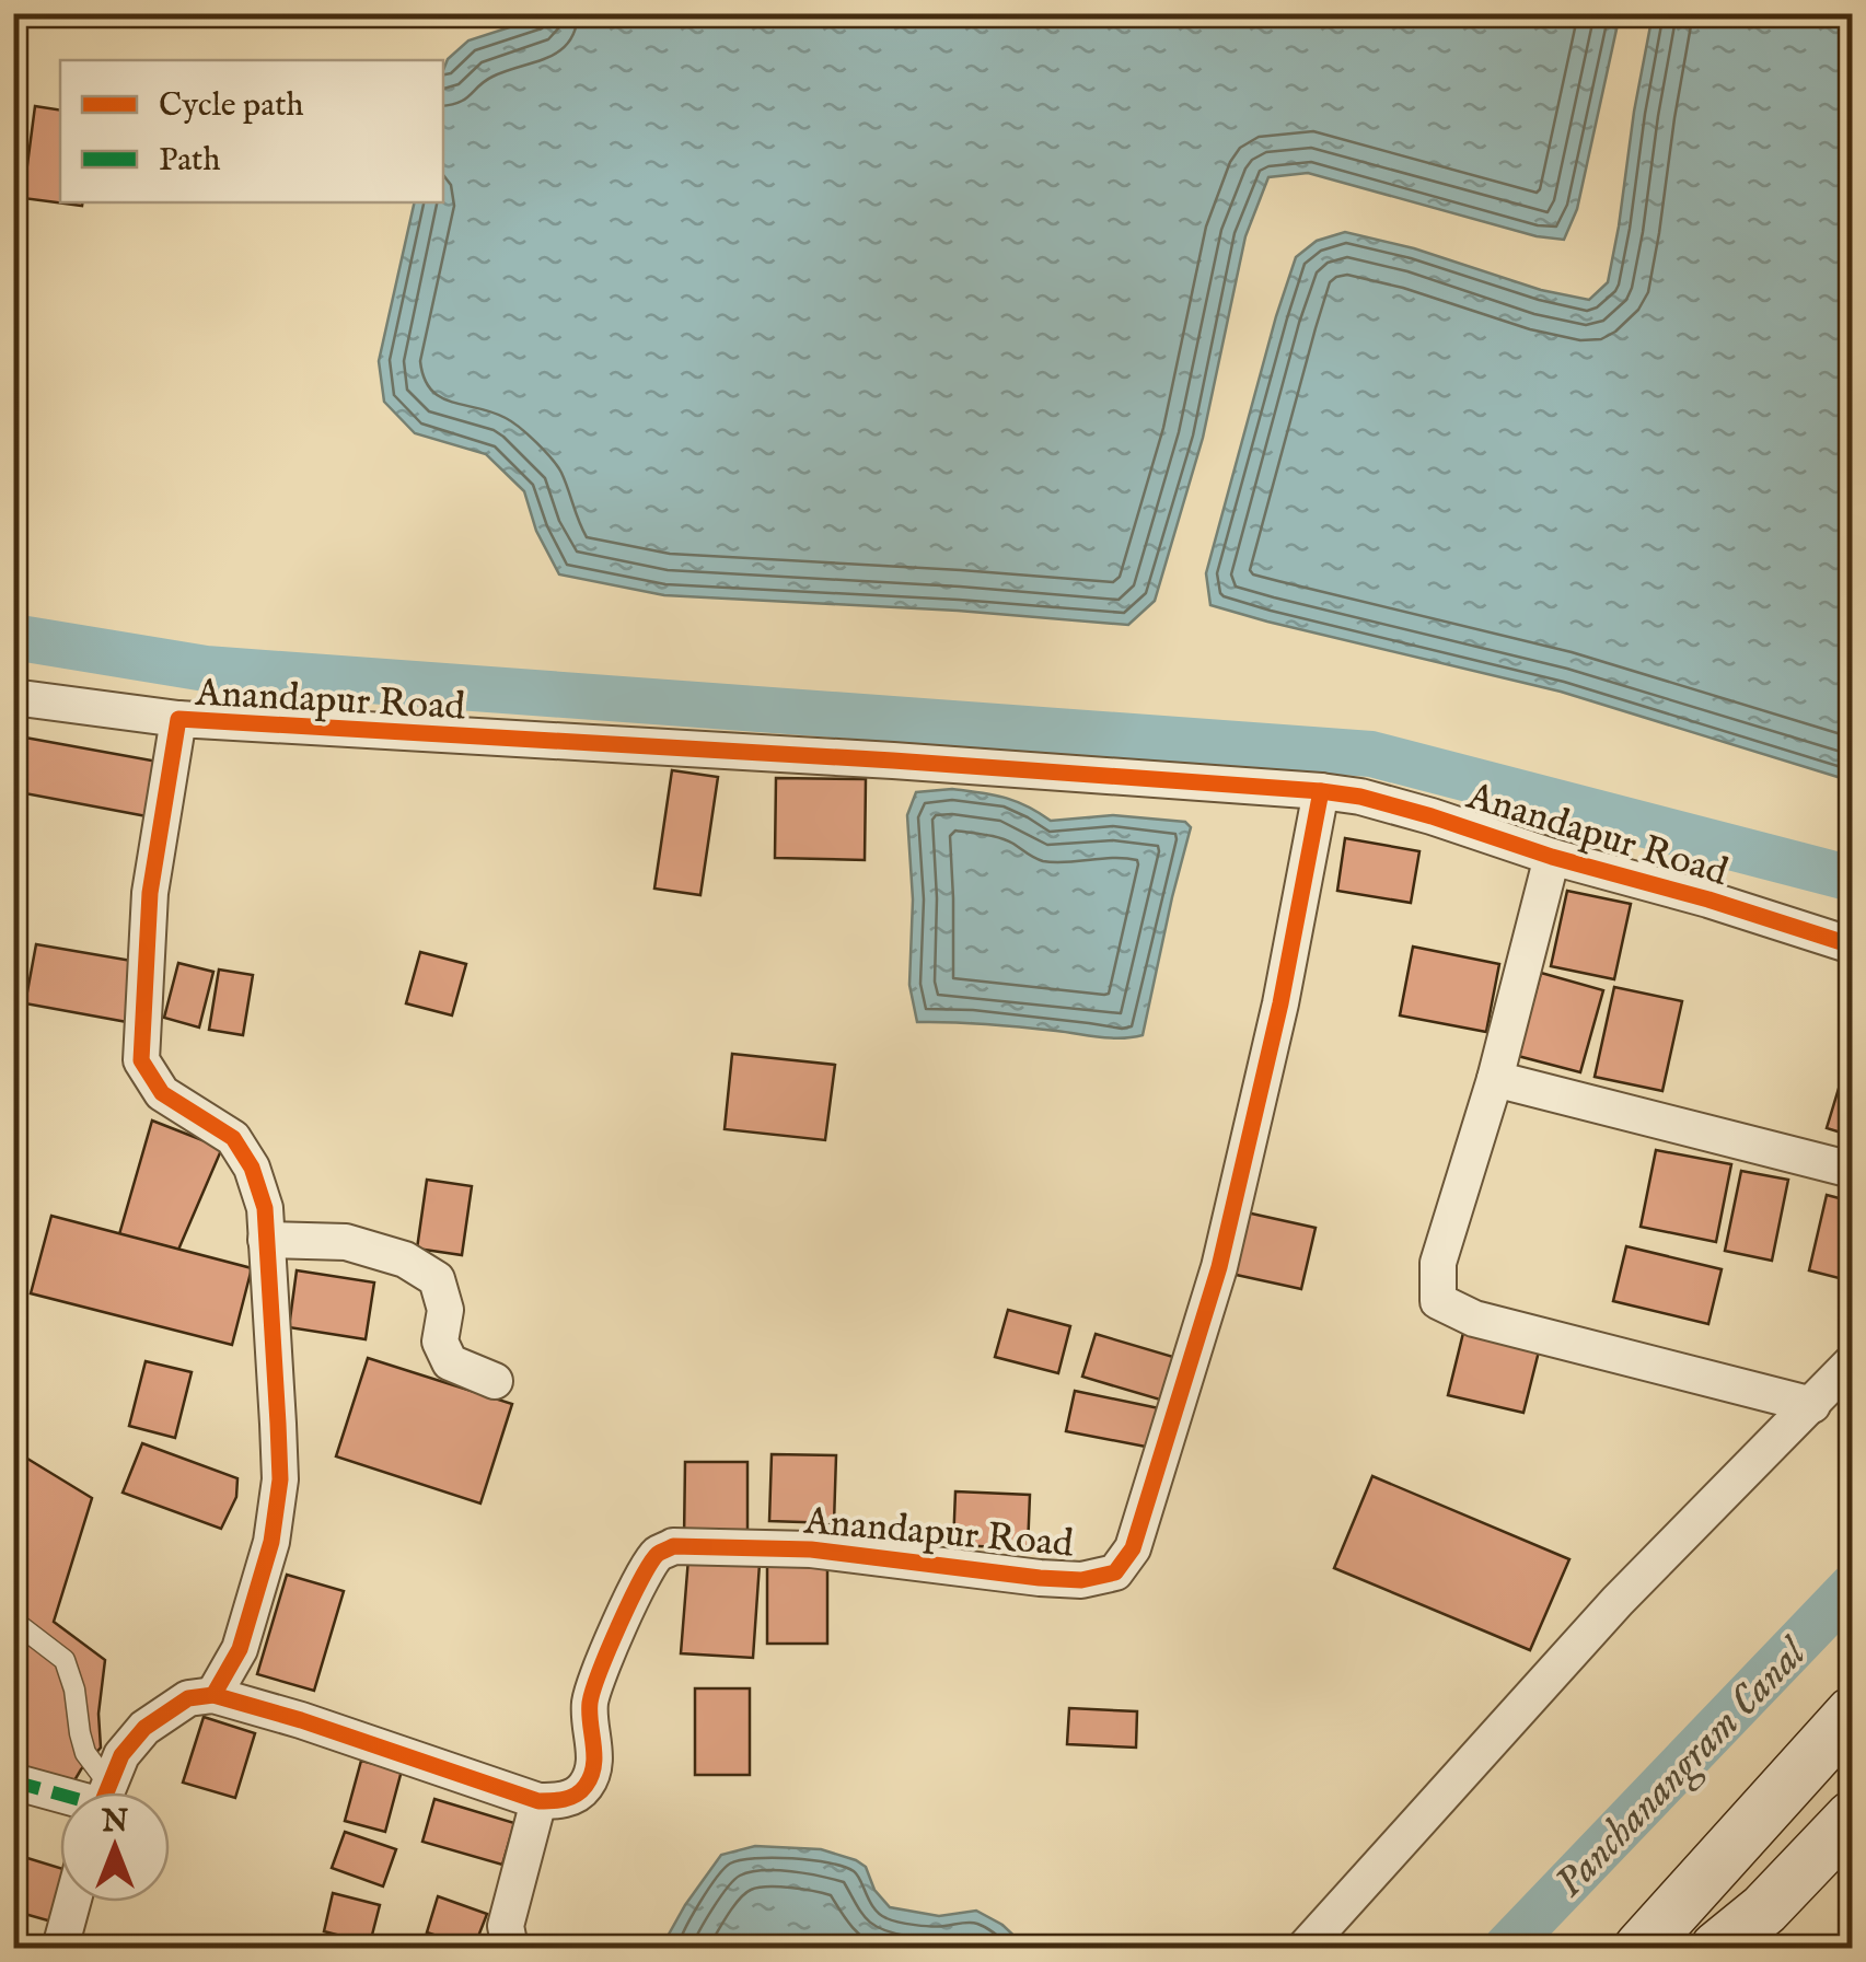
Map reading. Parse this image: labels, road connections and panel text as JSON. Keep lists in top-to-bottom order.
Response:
{
  "streets": {
    "street": ["Anandapur Road"]
  },
  "water": ["Panchanangram Canal"],
  "legend": ["Cycle path", "Path"],
  "north": "top"
}
